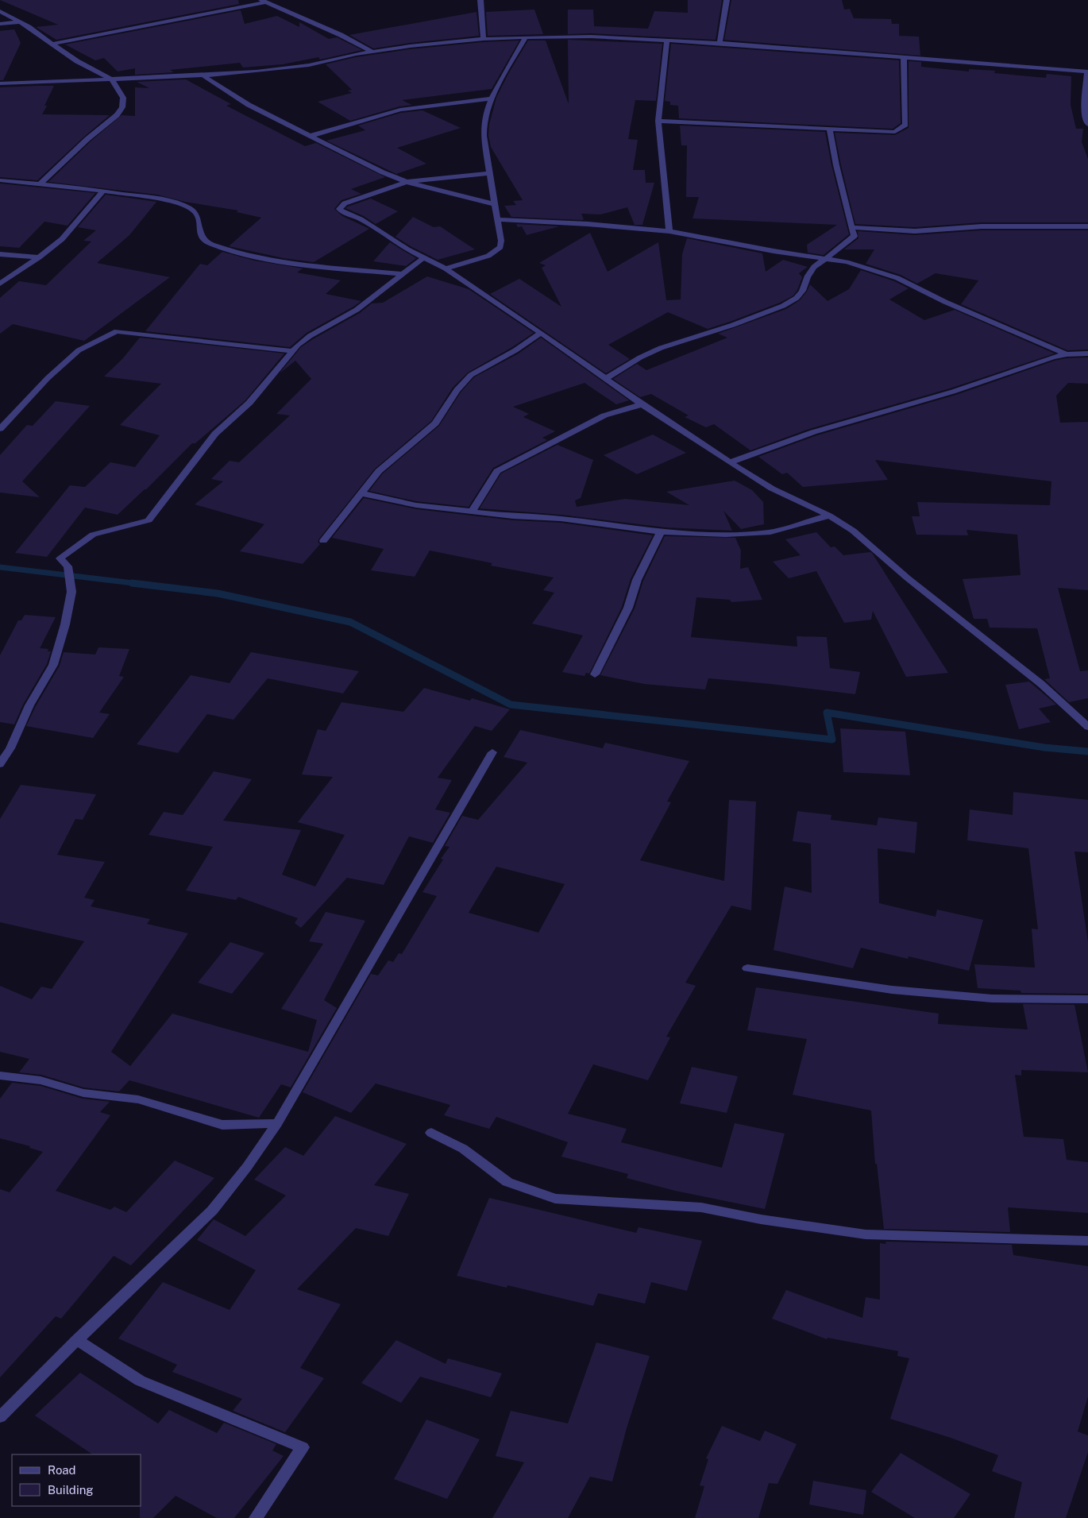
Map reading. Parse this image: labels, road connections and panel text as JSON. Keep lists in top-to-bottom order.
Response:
{
  "legend": ["Road", "Building"]
}
